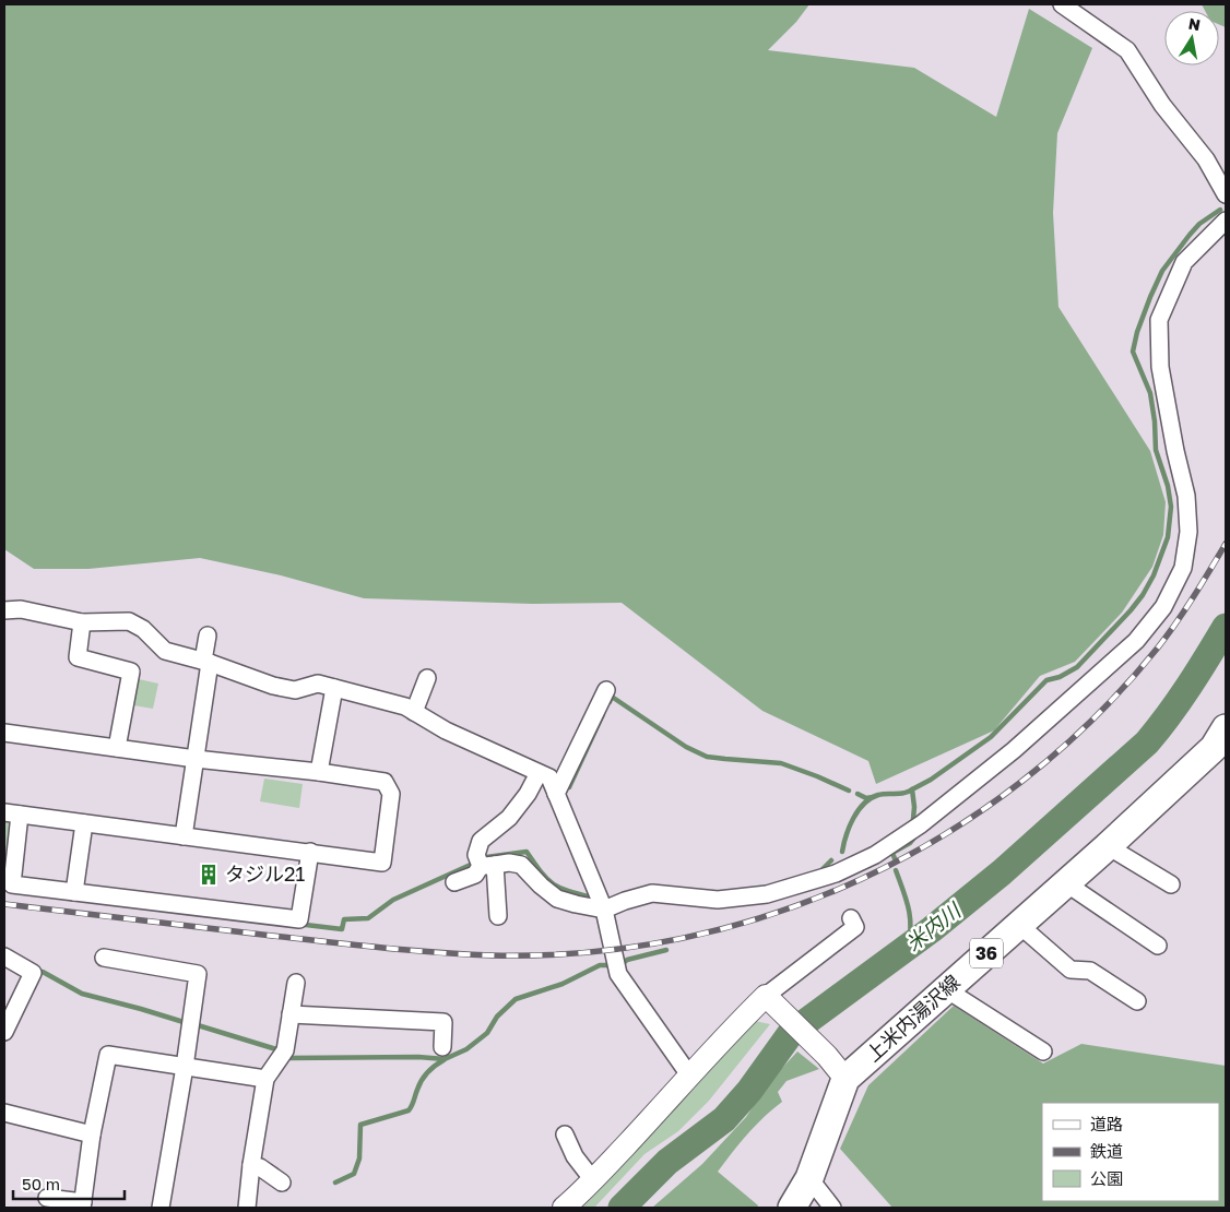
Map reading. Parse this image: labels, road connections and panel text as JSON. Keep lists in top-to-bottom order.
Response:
{
  "streets": {
    "main road": ["36", "上米内湯沢線"]
  },
  "water": ["米内川"],
  "places": {
    "building": ["タジル21"]
  },
  "legend": ["道路", "鉄道", "公園"],
  "scale_bar": "50 m",
  "north": "top"
}
